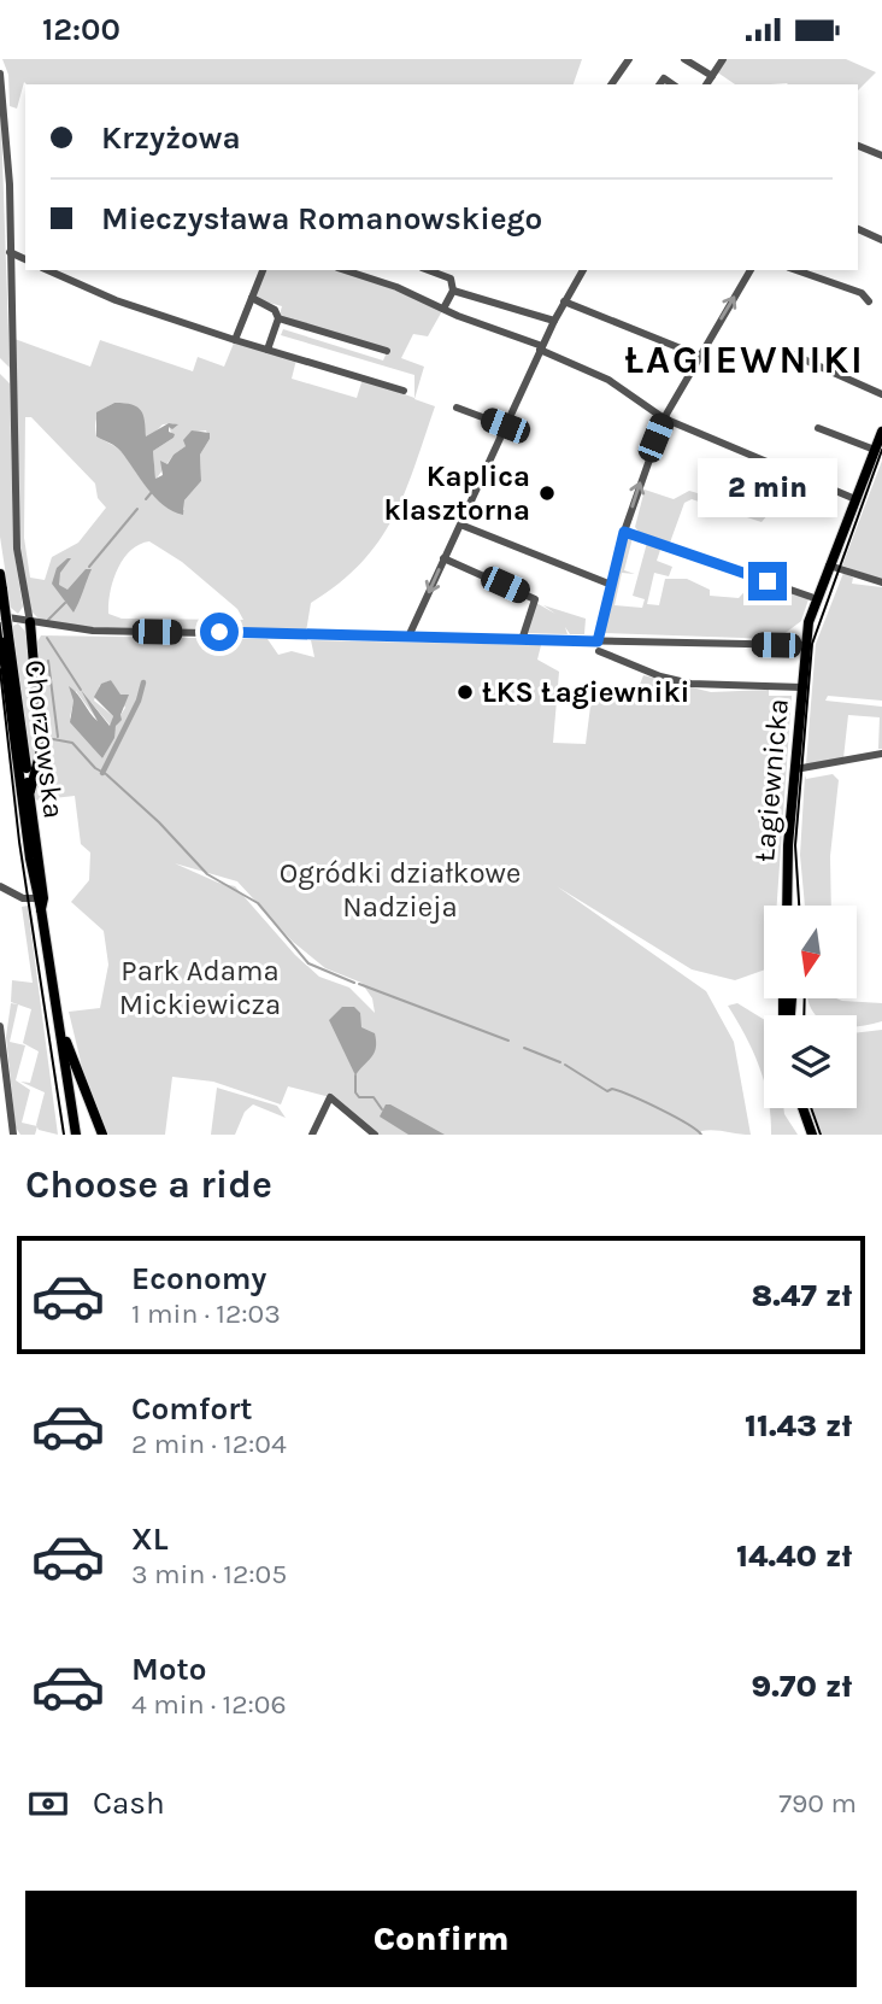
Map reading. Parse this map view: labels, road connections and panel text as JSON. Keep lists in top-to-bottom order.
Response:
{
  "streets": {
    "main road": ["Chorzowska", "Łagiewnicka"]
  },
  "districts": ["ŁAGIEWNIKI"],
  "parks": ["Ogródki działkowe Nadzieja", "Park Adama Mickiewicza"],
  "places": ["Kaplica klasztorna", "ŁKS Łagiewniki"],
  "north": "bottom",
  "page": {
    "status": "12:00",
    "banner": ["Krzyżowa", "Mieczysława Romanowskiego"],
    "bubble": "2 min",
    "heading": "Choose a ride",
    "list": [
      {
        "name": "Economy",
        "note": "1 min · 12:03",
        "value": "8.47 zł"
      },
      {
        "name": "Comfort",
        "note": "2 min · 12:04",
        "value": "11.43 zł"
      },
      {
        "name": "XL",
        "note": "3 min · 12:05",
        "value": "14.40 zł"
      },
      {
        "name": "Moto",
        "note": "4 min · 12:06",
        "value": "9.70 zł"
      }
    ],
    "pay": ["Cash", "790 m"],
    "buttons": "Confirm"
  }
}
